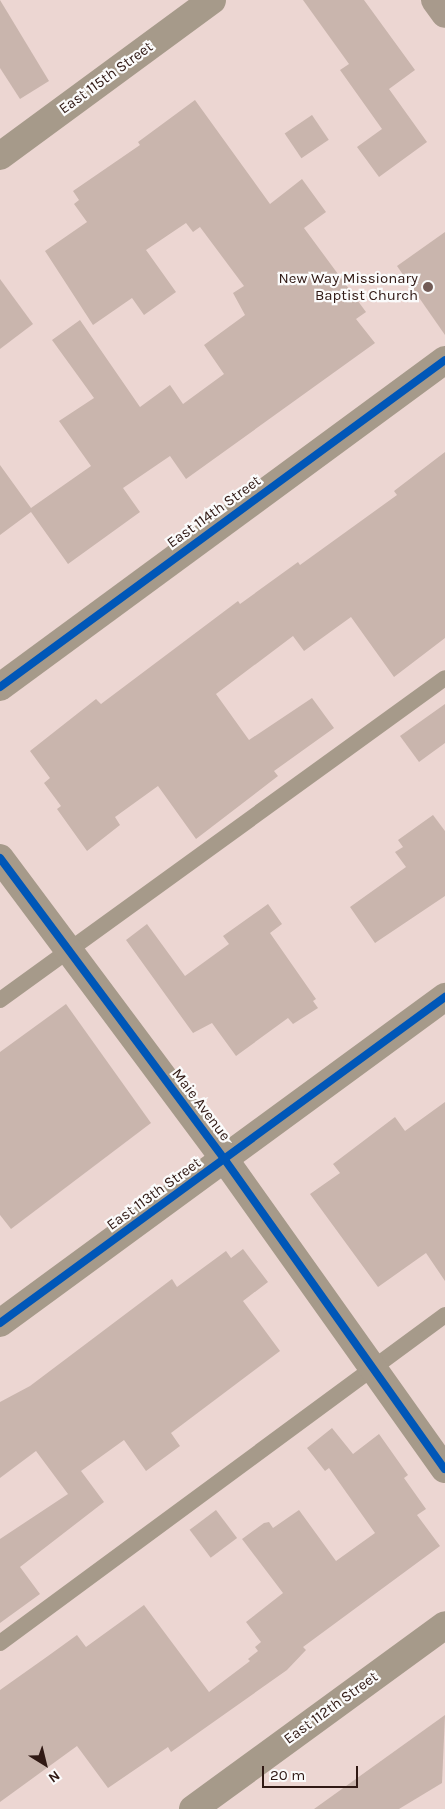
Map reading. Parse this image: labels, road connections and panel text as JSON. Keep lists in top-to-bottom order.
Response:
{
  "streets": {
    "street": [
      "East 115th Street",
      "East 114th Street",
      "Maie Avenue",
      "East 113th Street",
      "East 112th Street"
    ]
  },
  "crossings": [
    ["Maie Avenue", "East 113th Street"]
  ],
  "places": ["New Way Missionary Baptist Church"],
  "scale_bar": "20 m",
  "north": "bottom right"
}
